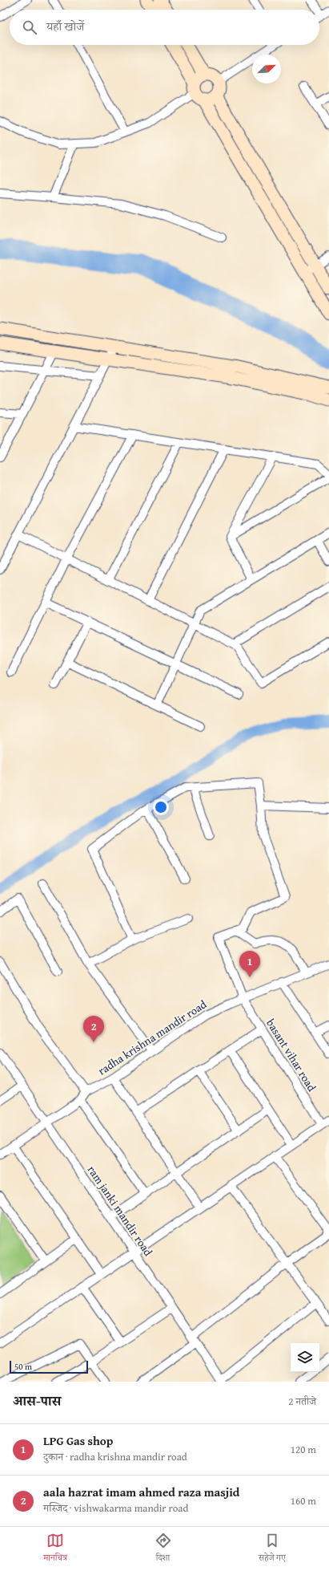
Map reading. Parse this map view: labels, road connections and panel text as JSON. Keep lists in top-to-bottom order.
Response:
{
  "streets": {
    "street": ["radha krishna mandir road", "basant vihar road", "ram janki mandir road"]
  },
  "crossings": [
    ["radha krishna mandir road", "basant vihar road"],
    ["radha krishna mandir road", "ram janki mandir road"]
  ],
  "scale_bar": "50 m",
  "north": "top right",
  "page": {
    "search": "यहाँ खोजें",
    "pins": ["1", "2"],
    "scale": "50 m",
    "heading": ["आस-पास", "2 नतीजे"],
    "list": [
      {
        "mark": "1",
        "name": "LPG Gas shop",
        "note": "दुकान · radha krishna mandir road",
        "value": "120 m"
      },
      {
        "mark": "2",
        "name": "aala hazrat imam ahmed raza masjid",
        "note": "मस्जिद · vishwakarma mandir road",
        "value": "160 m"
      }
    ],
    "nav": ["मानचित्र", "दिशा", "सहेजे गए"]
  }
}
